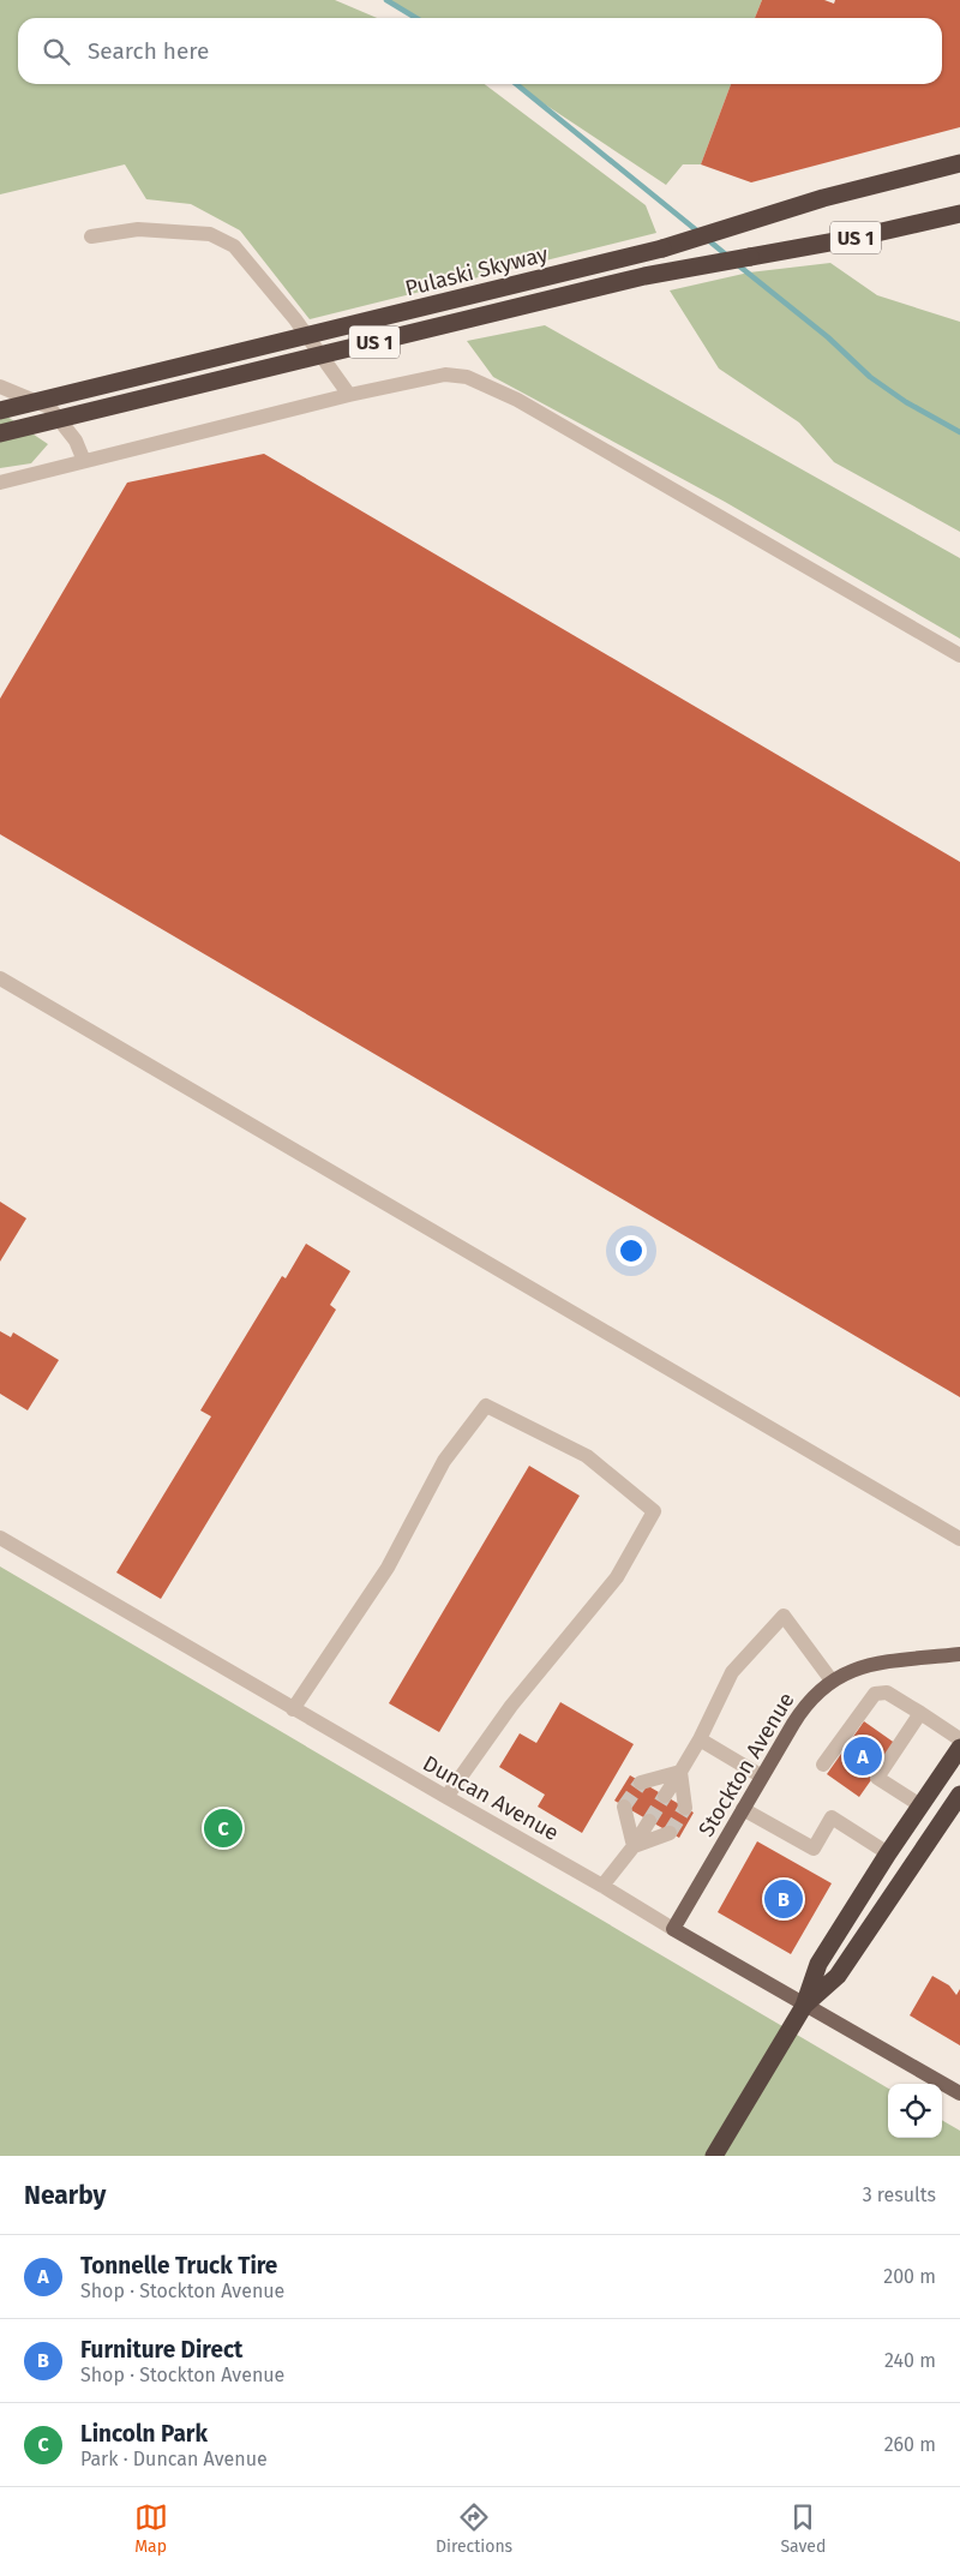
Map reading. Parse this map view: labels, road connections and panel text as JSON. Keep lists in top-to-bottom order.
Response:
{
  "streets": {
    "highway": ["US 1", "Pulaski Skyway"],
    "main road": ["Stockton Avenue", "Duncan Avenue"]
  },
  "crossings": [
    ["Stockton Avenue", "Duncan Avenue"]
  ],
  "page": {
    "search": "Search here",
    "pins": ["A", "C", "B"],
    "heading": ["Nearby", "3 results"],
    "list": [
      {
        "mark": "A",
        "name": "Tonnelle Truck Tire",
        "note": "Shop · Stockton Avenue",
        "value": "200 m"
      },
      {
        "mark": "B",
        "name": "Furniture Direct",
        "note": "Shop · Stockton Avenue",
        "value": "240 m"
      },
      {
        "mark": "C",
        "name": "Lincoln Park",
        "note": "Park · Duncan Avenue",
        "value": "260 m"
      }
    ],
    "nav": ["Map", "Directions", "Saved"]
  }
}
